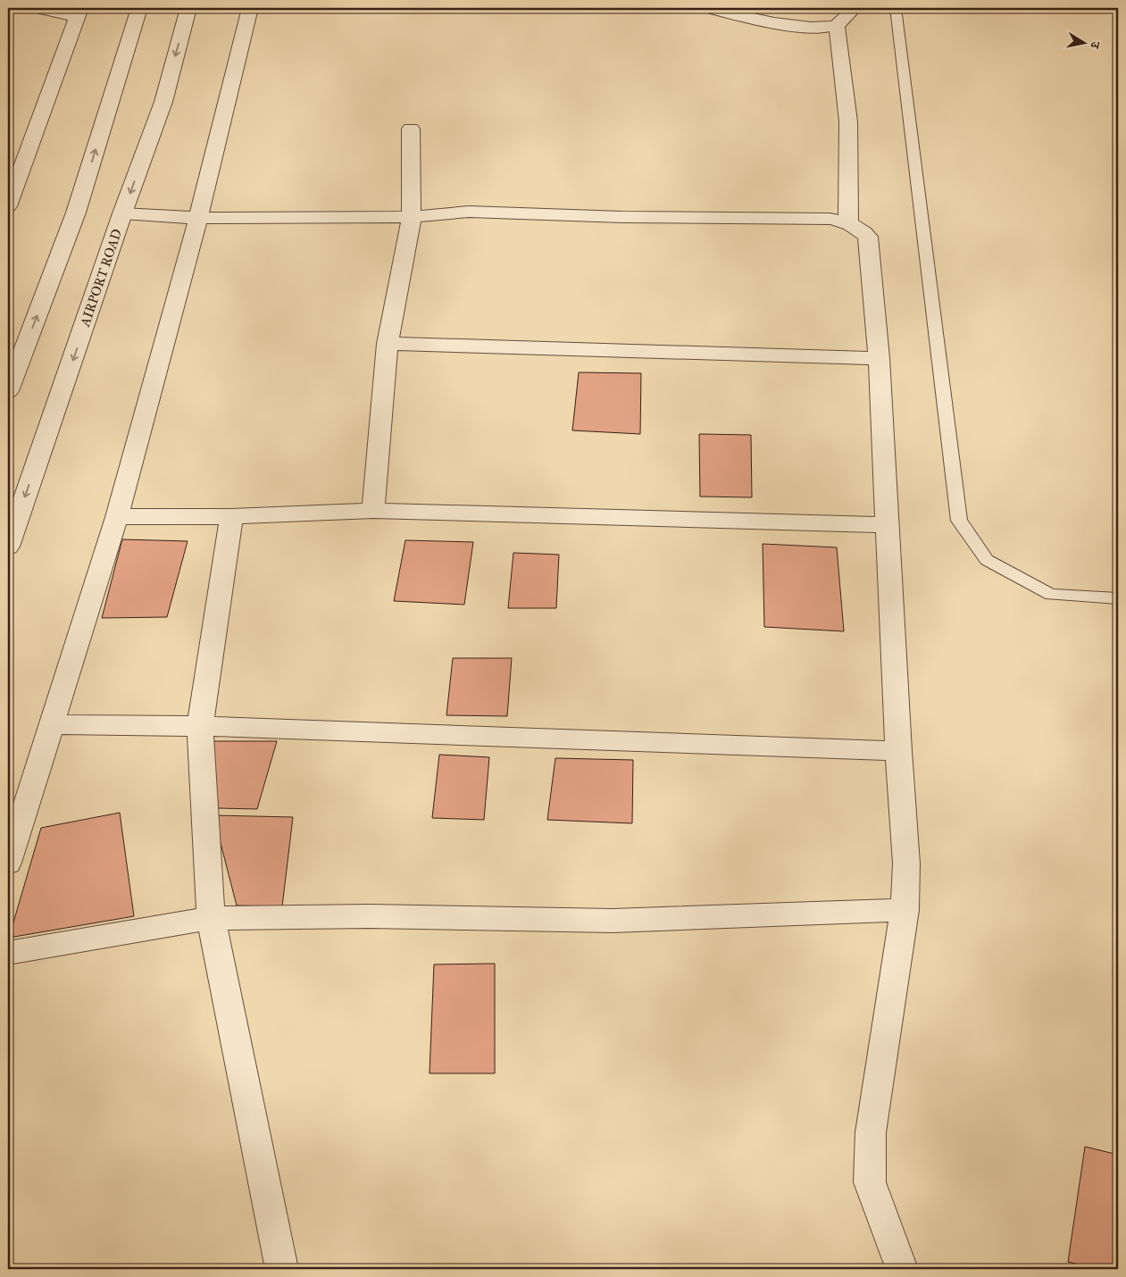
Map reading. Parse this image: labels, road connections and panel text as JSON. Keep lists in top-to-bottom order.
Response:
{
  "streets": {
    "street": ["AIRPORT ROAD"]
  },
  "north": "right"
}
